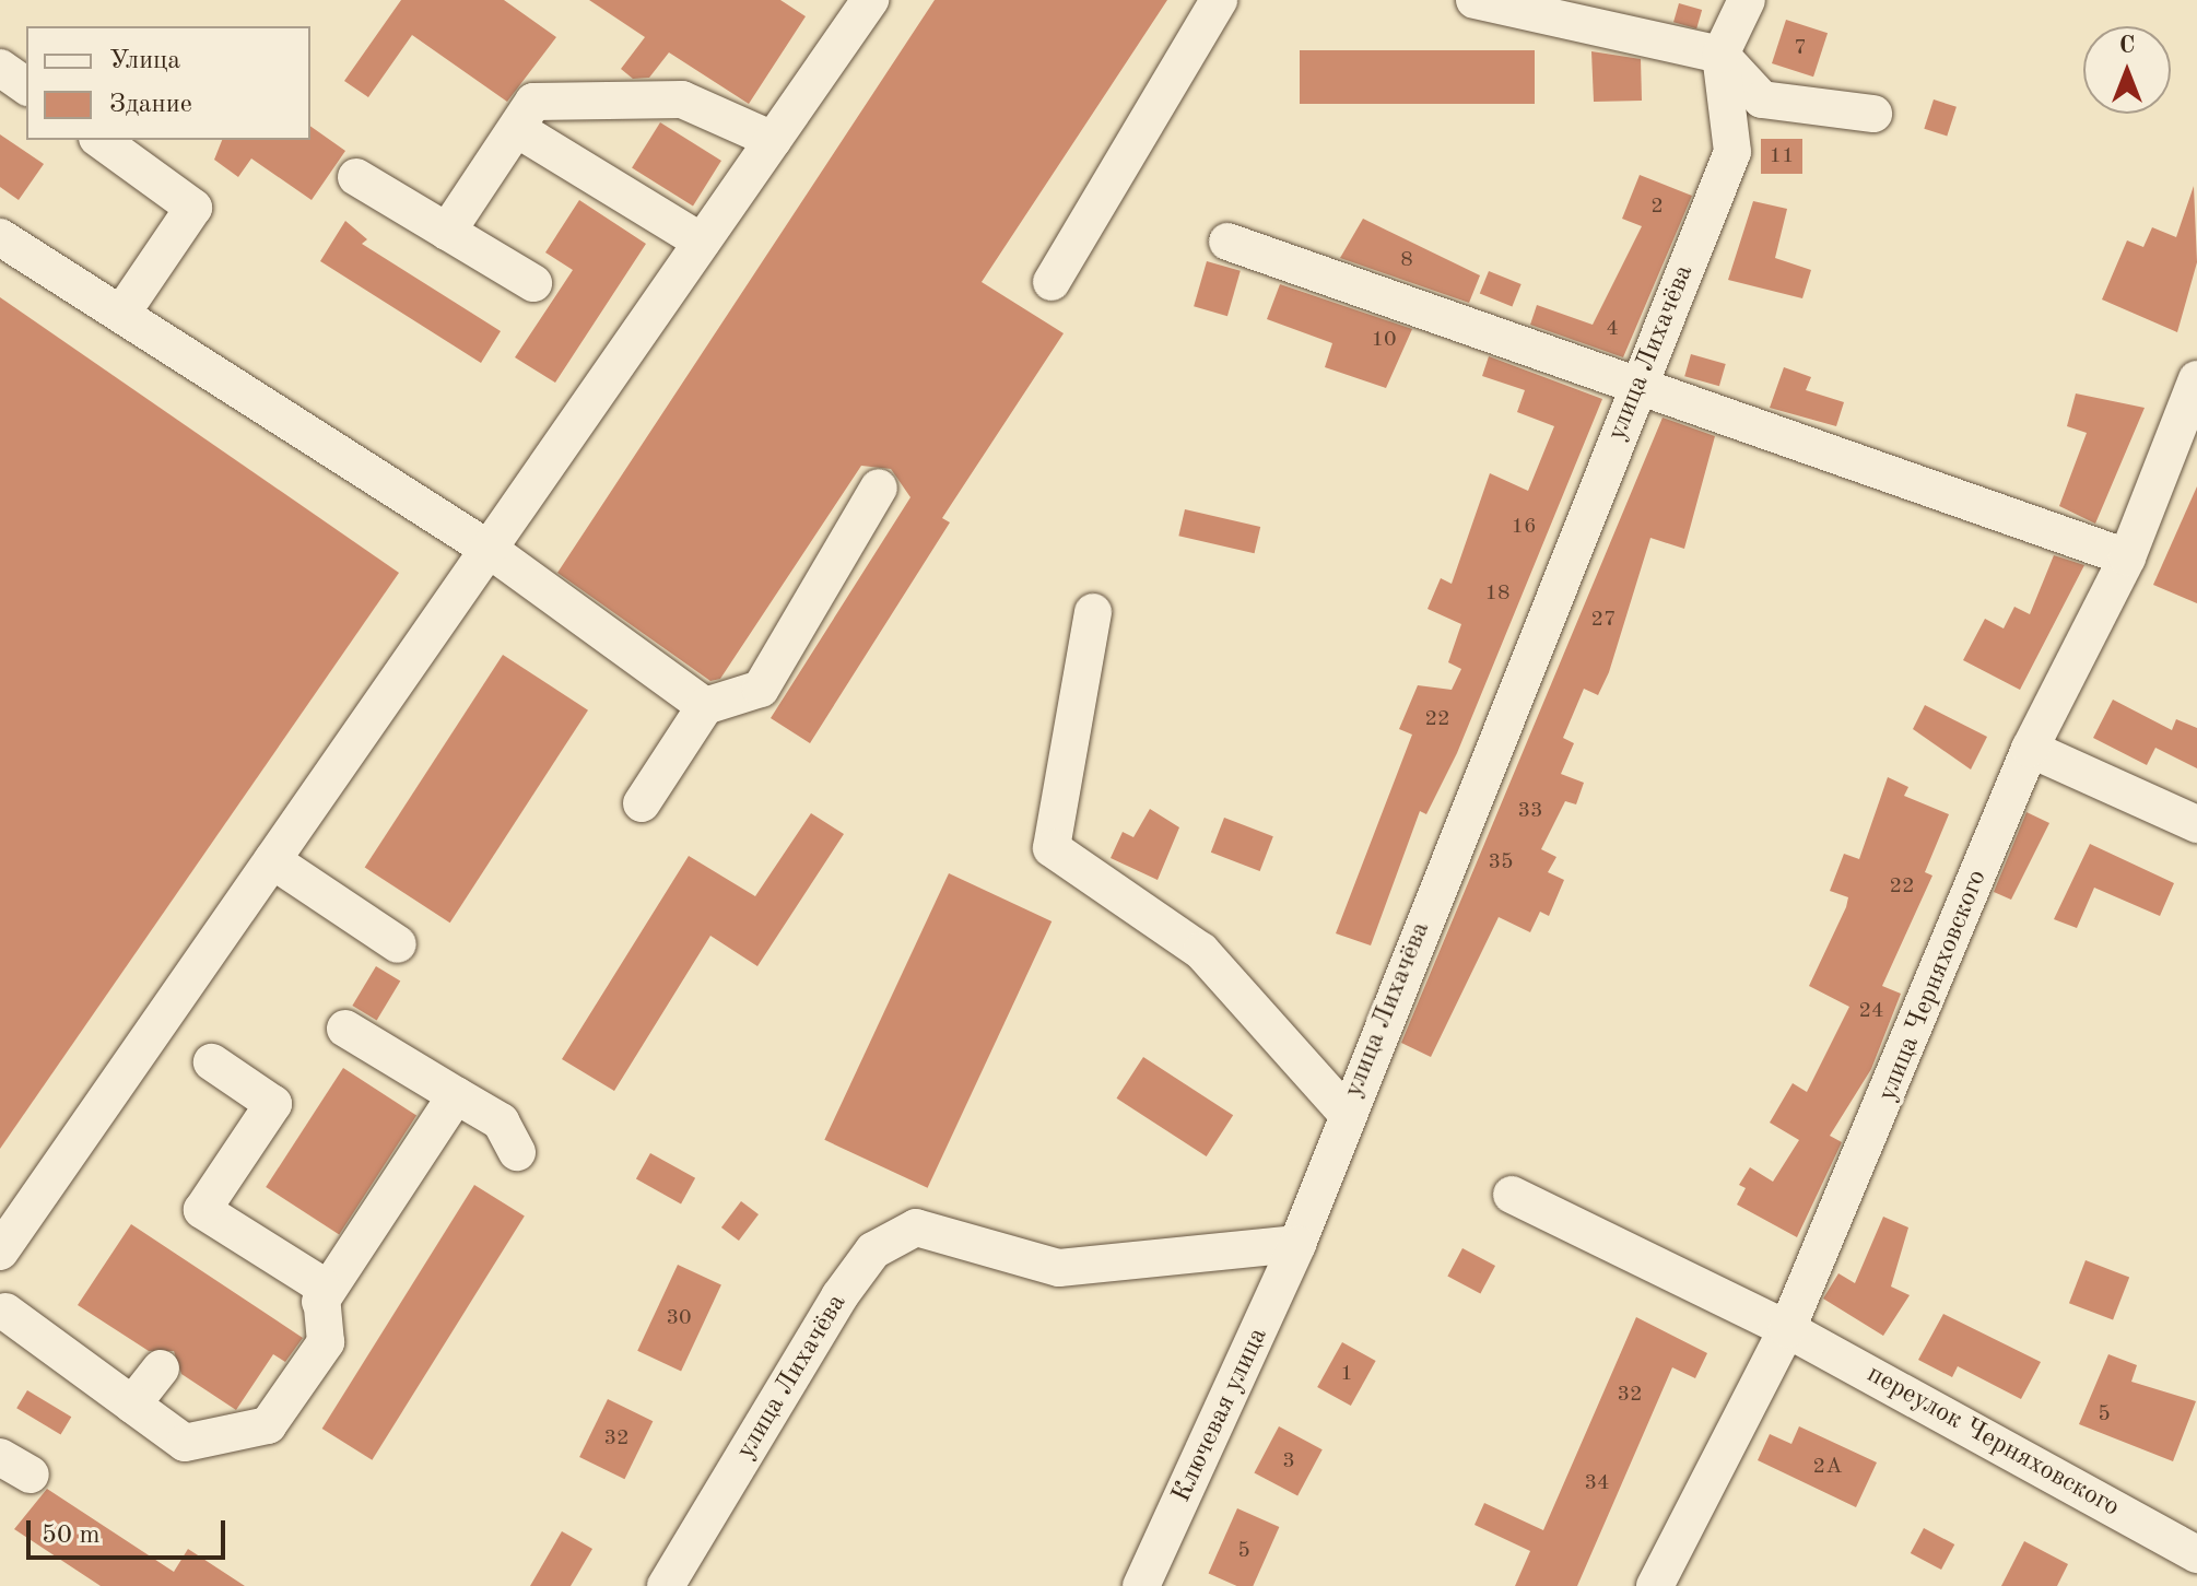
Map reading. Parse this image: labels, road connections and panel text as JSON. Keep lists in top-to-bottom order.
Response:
{
  "streets": {
    "street": [
      "улица Лихачёва",
      "улица Черняховского",
      "Ключевая улица",
      "переулок Черняховского"
    ]
  },
  "crossings": [
    ["улица Лихачёва", "Ключевая улица"],
    ["улица Черняховского", "переулок Черняховского"]
  ],
  "house_numbers": [
    "7",
    "11",
    "2",
    "8",
    "4",
    "10",
    "16",
    "18",
    "27",
    "22",
    "33",
    "35",
    "22",
    "24",
    "30",
    "1",
    "32",
    "5",
    "32",
    "3",
    "2А",
    "34",
    "5"
  ],
  "legend": ["Улица", "Здание"],
  "scale_bar": "50 m",
  "north": "top"
}
